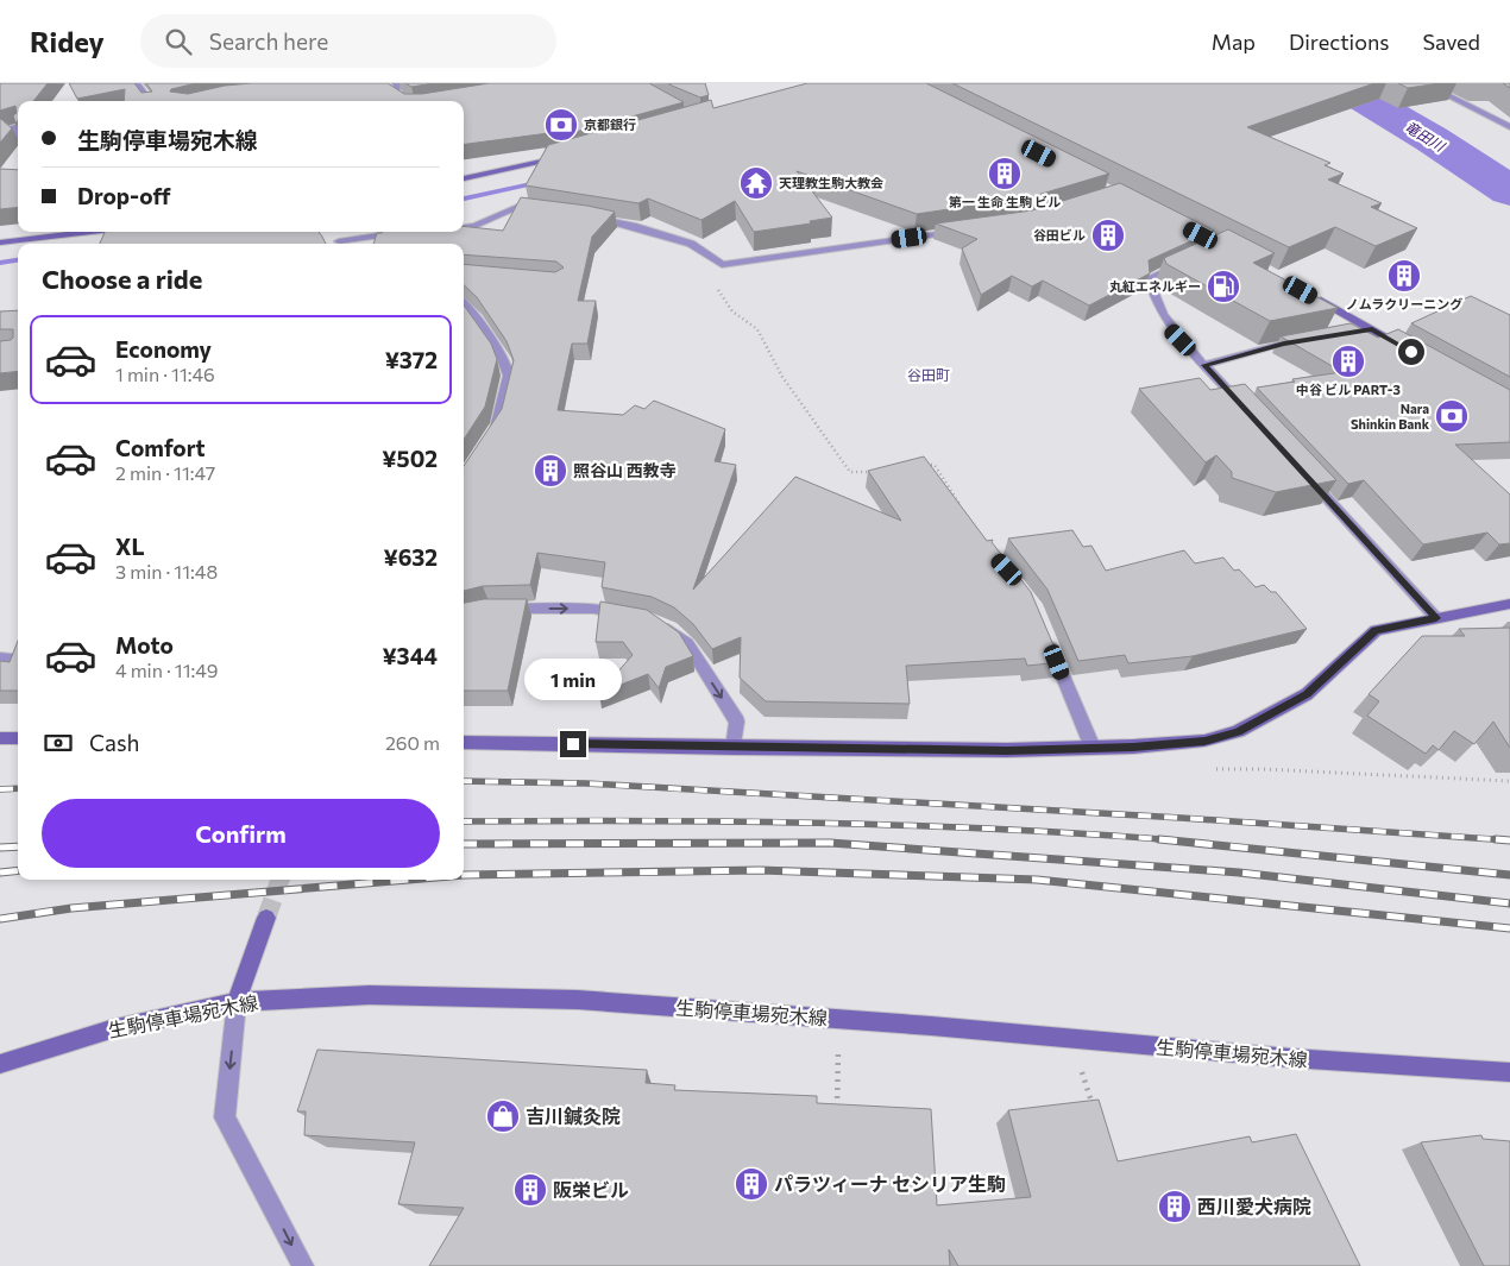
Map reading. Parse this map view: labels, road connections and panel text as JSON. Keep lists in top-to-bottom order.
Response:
{
  "streets": {
    "street": ["生駒停車場宛木線"]
  },
  "districts": ["谷田町"],
  "water": ["竜田川"],
  "places": {
    "bank": ["京都銀行", "Nara Shinkin Bank"],
    "building": [
      "第一 生命 生駒 ビル",
      "谷田ビル",
      "ノムラクリーニング",
      "中谷 ビル PART-3",
      "照谷山 西教寺",
      "パラツィーナ セシリア生駒",
      "阪栄ビル",
      "西川愛犬病院"
    ],
    "temple": ["天理教生駒大教会"],
    "fuel station": ["丸紅エネルギー"],
    "shop": ["吉川鍼灸院"]
  },
  "page": {
    "header": "Ridey",
    "search": "Search here",
    "nav": ["Map", "Directions", "Saved"],
    "banner": ["生駒停車場宛木線", "Drop-off"],
    "heading": "Choose a ride",
    "list": [
      {
        "name": "Economy",
        "note": "1 min · 11:46",
        "value": "¥372"
      },
      {
        "name": "Comfort",
        "note": "2 min · 11:47",
        "value": "¥502"
      },
      {
        "name": "XL",
        "note": "3 min · 11:48",
        "value": "¥632"
      },
      {
        "name": "Moto",
        "note": "4 min · 11:49",
        "value": "¥344"
      }
    ],
    "bubble": "1 min",
    "pay": ["Cash", "260 m"],
    "buttons": "Confirm"
  }
}
